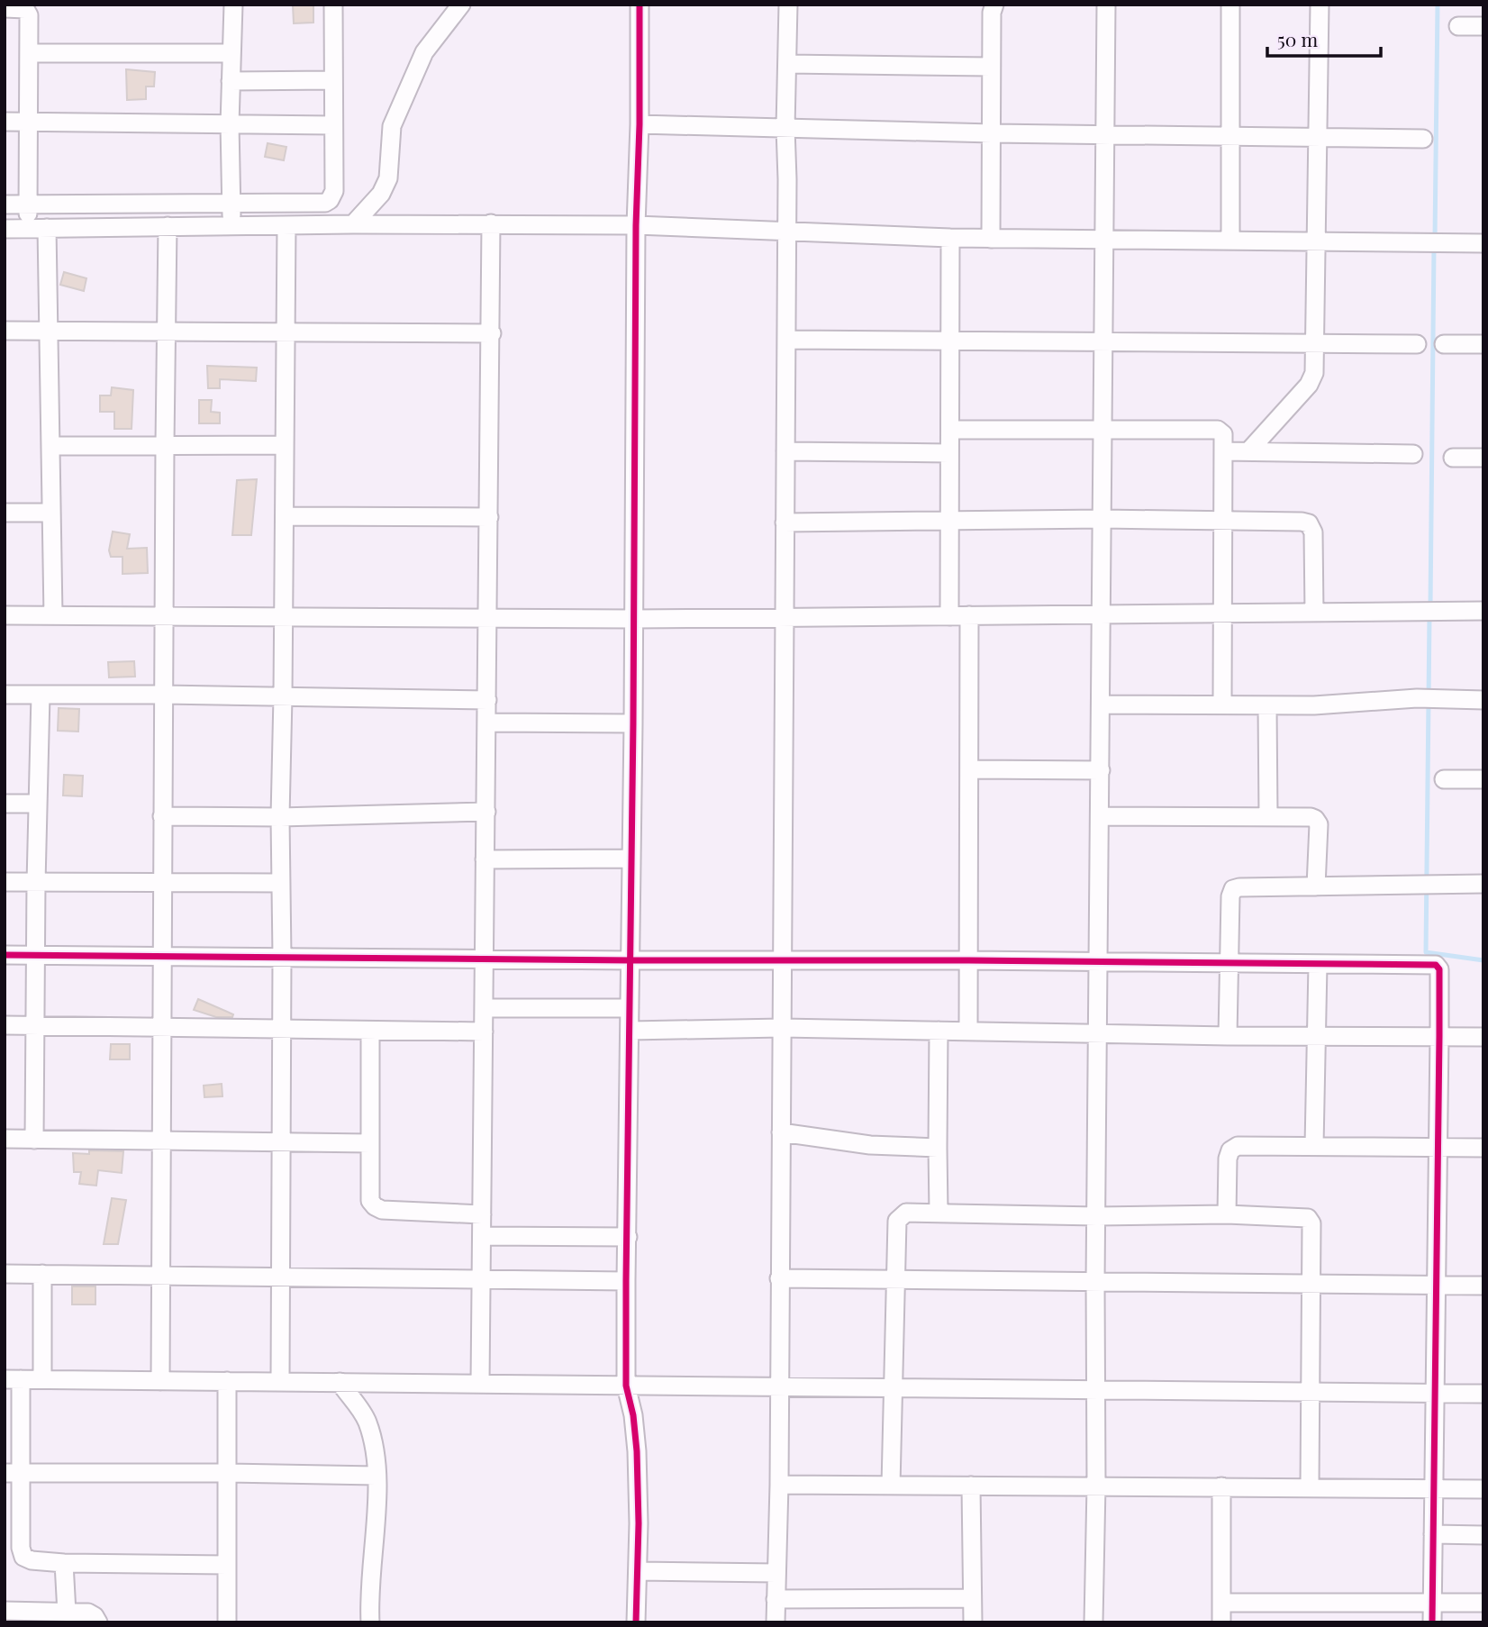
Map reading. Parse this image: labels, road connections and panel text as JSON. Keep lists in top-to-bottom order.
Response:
{
  "scale_bar": "50 m"
}
